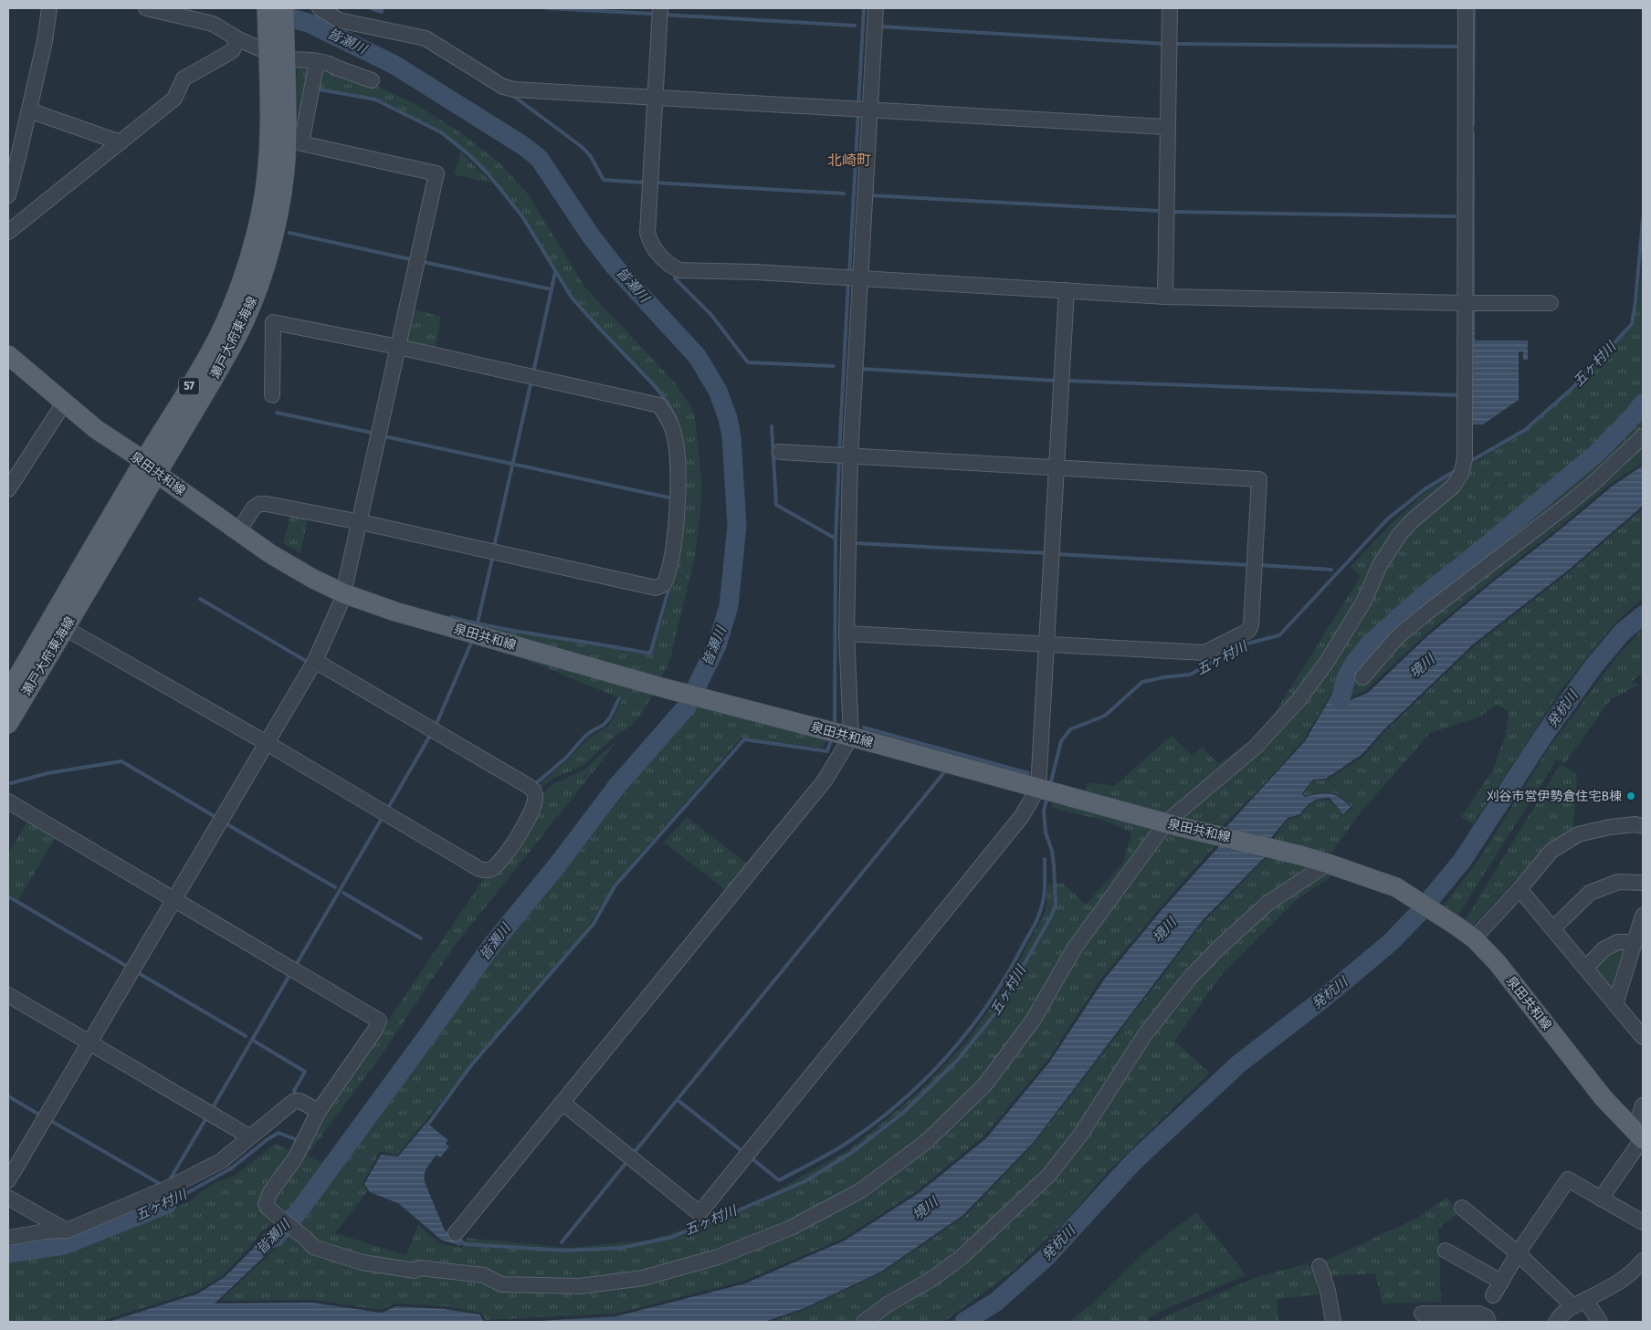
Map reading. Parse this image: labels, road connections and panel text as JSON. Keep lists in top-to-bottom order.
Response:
{
  "streets": {
    "main road": ["瀬戸大府東海線", "57", "泉田共和線"]
  },
  "crossings": [
    ["瀬戸大府東海線", "泉田共和線"]
  ],
  "districts": ["北崎町"],
  "water": [
    "皆瀬川",
    "五ヶ村川",
    "境川",
    "発杭川"
  ],
  "places": ["刈谷市営伊勢倉住宅B棟"]
}
